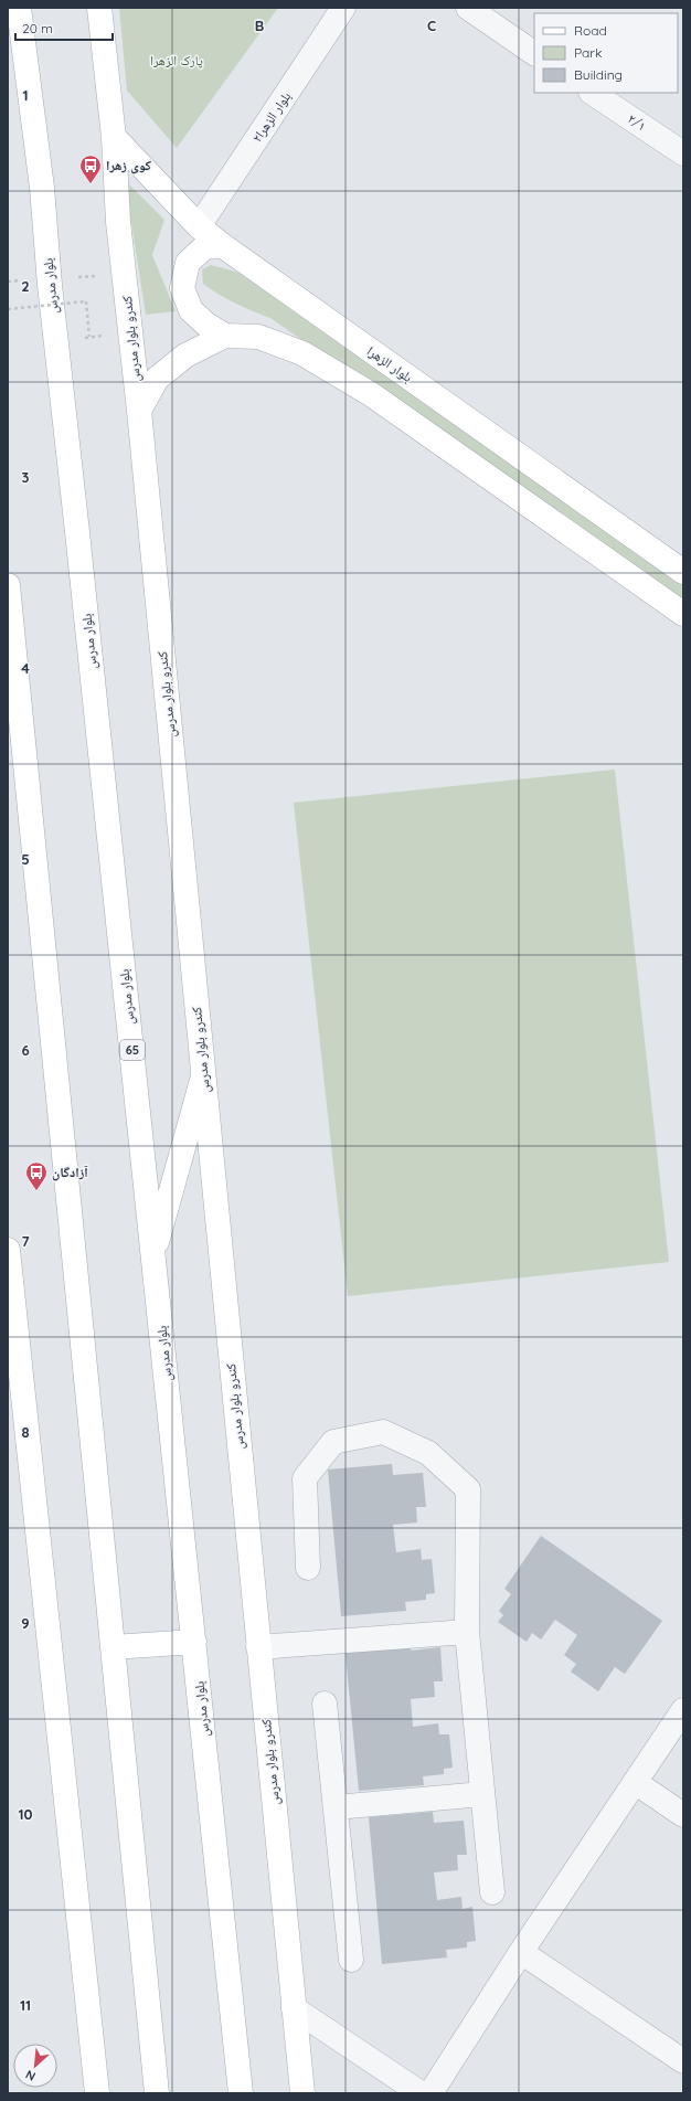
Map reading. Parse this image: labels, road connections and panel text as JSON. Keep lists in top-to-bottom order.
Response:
{
  "streets": {
    "main road": [
      "بلوار مدرس",
      "کندرو بلوار مدرس",
      "بلوار الزهرا",
      "65"
    ],
    "street": ["بلوار الزهرا۲", "۲/۱"]
  },
  "crossings": [
    ["بلوار الزهرا۲", "بلوار الزهرا"],
    ["کندرو بلوار مدرس", "بلوار الزهرا"]
  ],
  "parks": ["پارک الزهرا"],
  "places": {
    "bus stop": ["کوی زهرا", "آزادگان"]
  },
  "legend": ["Road", "Park", "Building"],
  "scale_bar": "20 m",
  "north": "bottom left",
  "grid": {
    "columns": ["B", "C"],
    "rows": [
      "1",
      "2",
      "3",
      "4",
      "5",
      "6",
      "7",
      "8",
      "9",
      "10",
      "11"
    ]
  }
}
